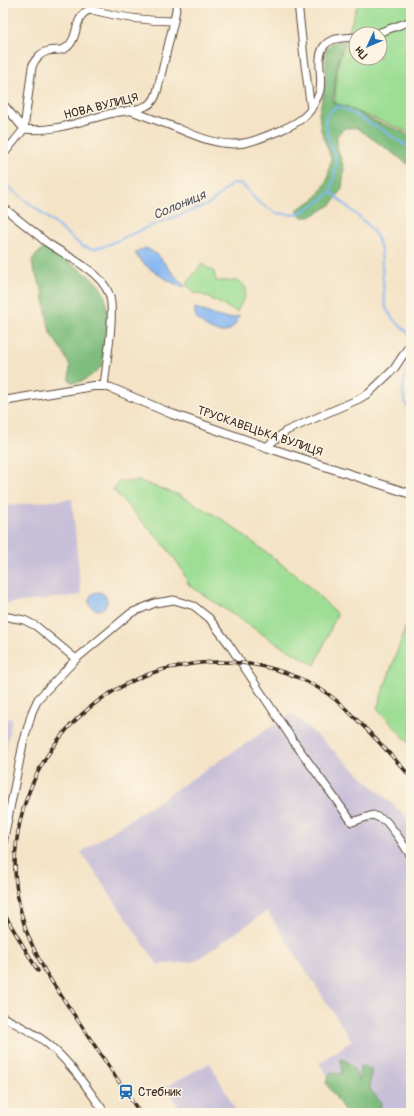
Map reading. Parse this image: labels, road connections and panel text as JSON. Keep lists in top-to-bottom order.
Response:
{
  "streets": {
    "street": ["НОВА ВУЛИЦЯ", "ТРУСКАВЕЦЬКА ВУЛИЦЯ"]
  },
  "water": ["Солониця"],
  "places": {
    "station": ["Стебник"]
  },
  "north": "bottom left"
}
